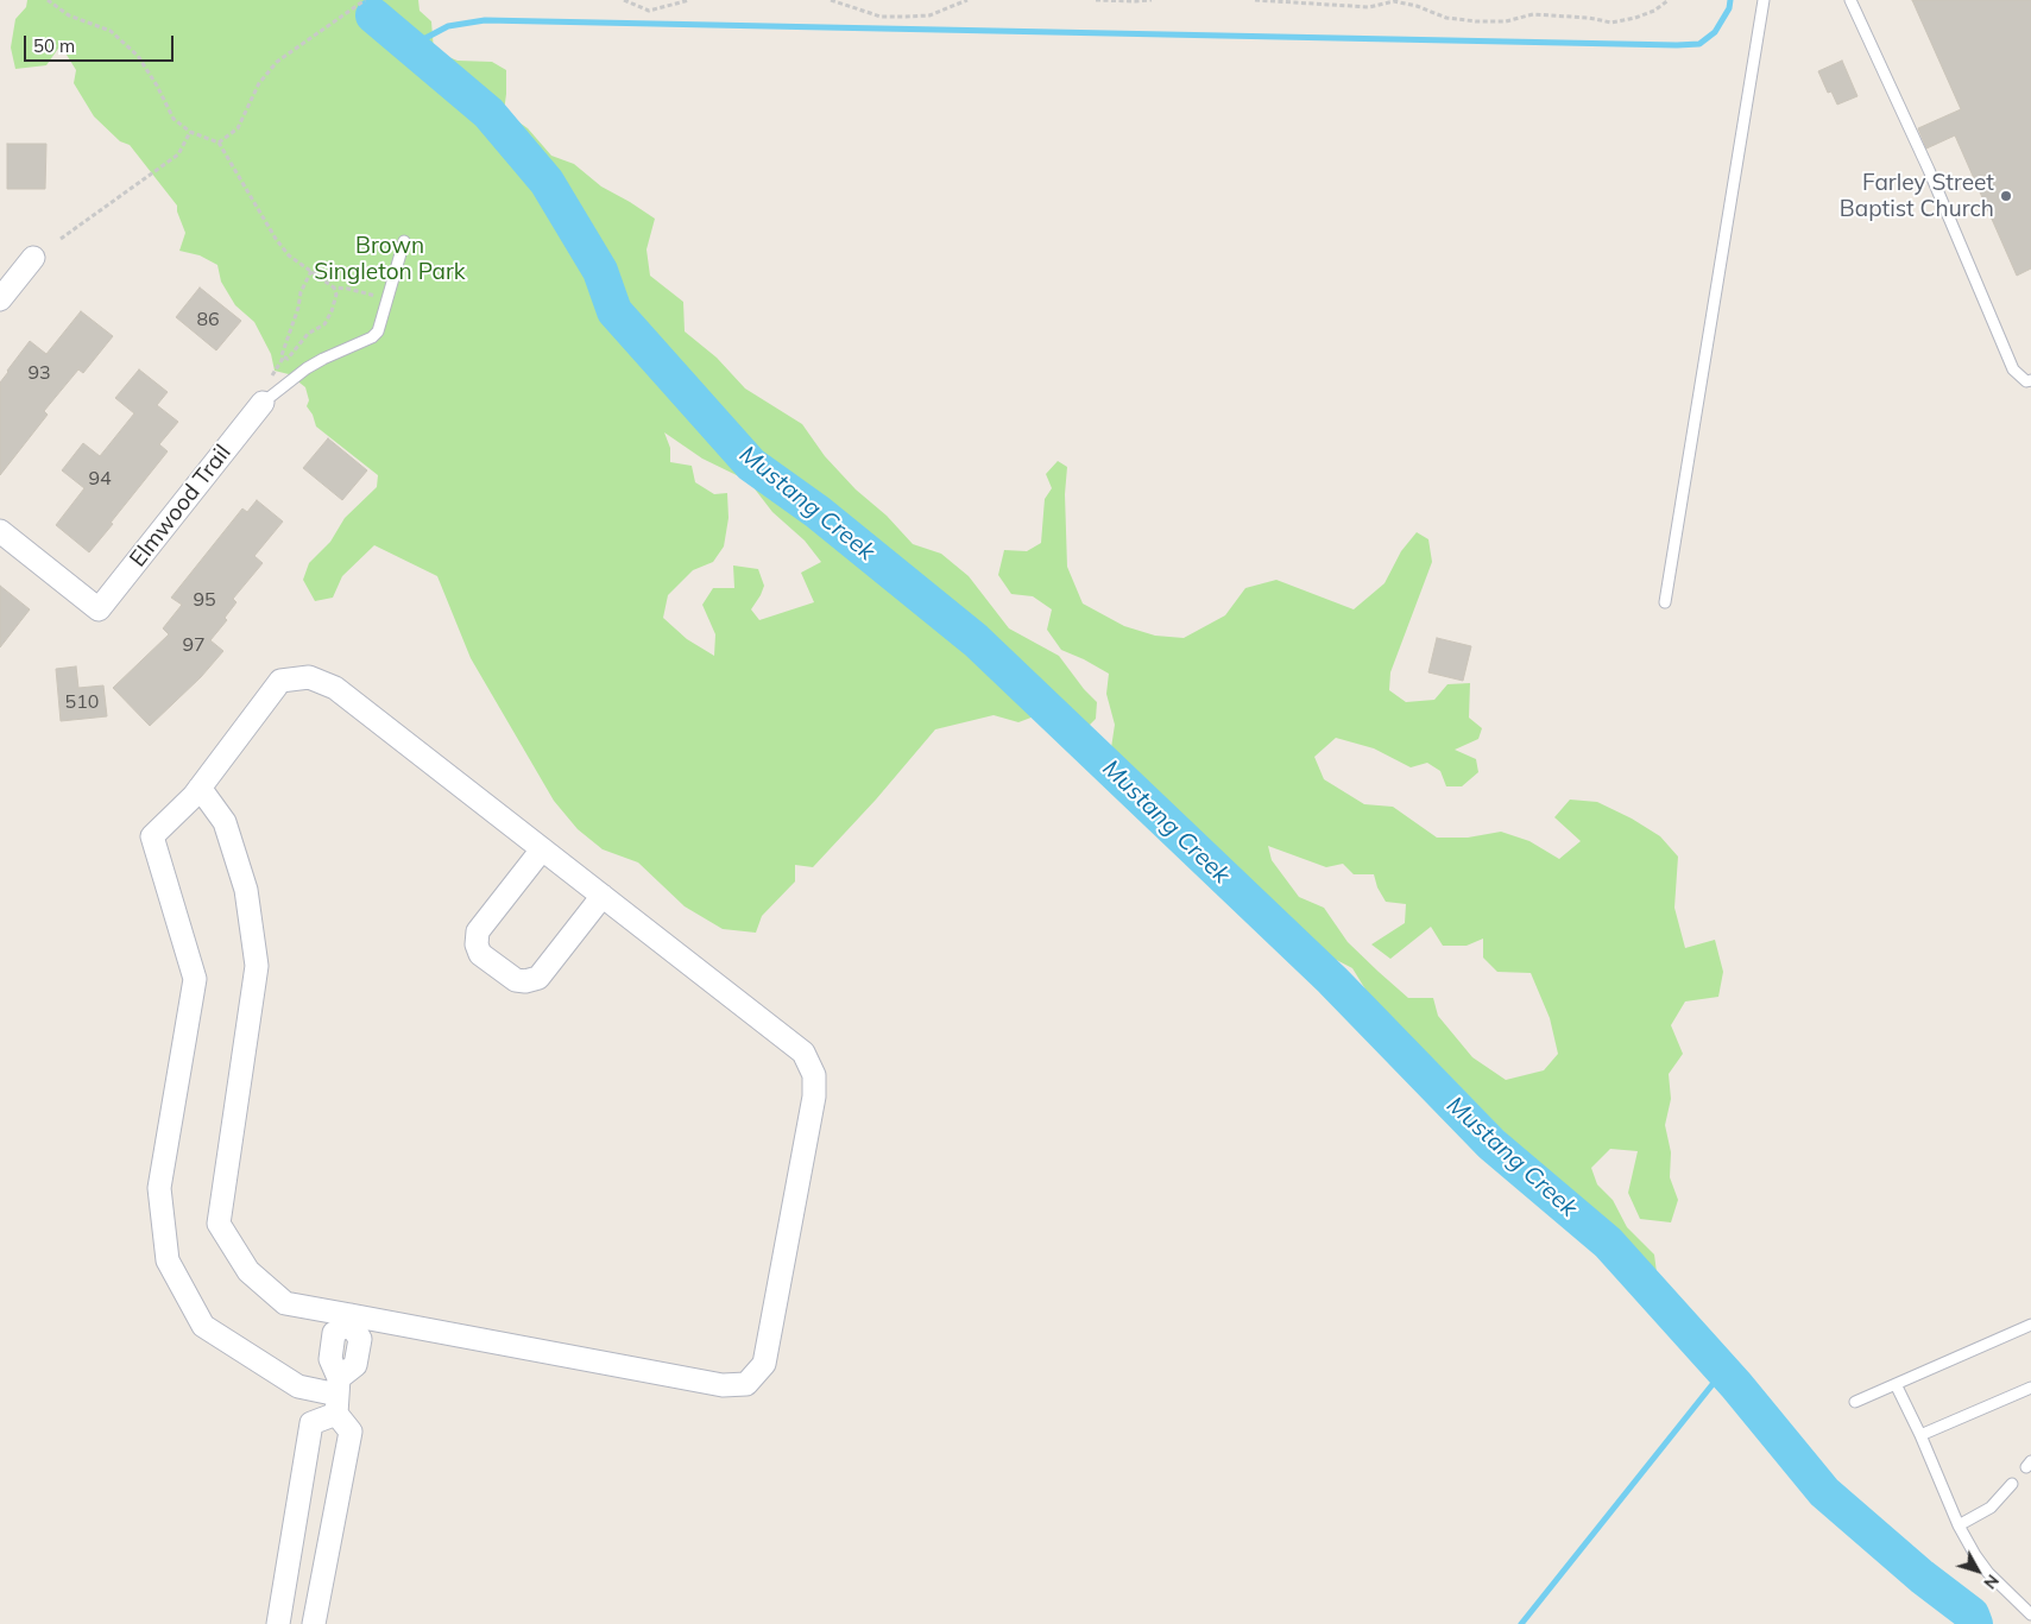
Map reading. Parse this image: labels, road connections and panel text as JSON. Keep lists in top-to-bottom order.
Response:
{
  "streets": {
    "street": ["Elmwood Trail"]
  },
  "water": ["Mustang Creek"],
  "parks": ["Brown Singleton Park"],
  "places": ["Farley Street Baptist Church"],
  "house_numbers": [
    "86",
    "93",
    "94",
    "95",
    "97",
    "510"
  ],
  "scale_bar": "50 m",
  "north": "bottom right"
}
